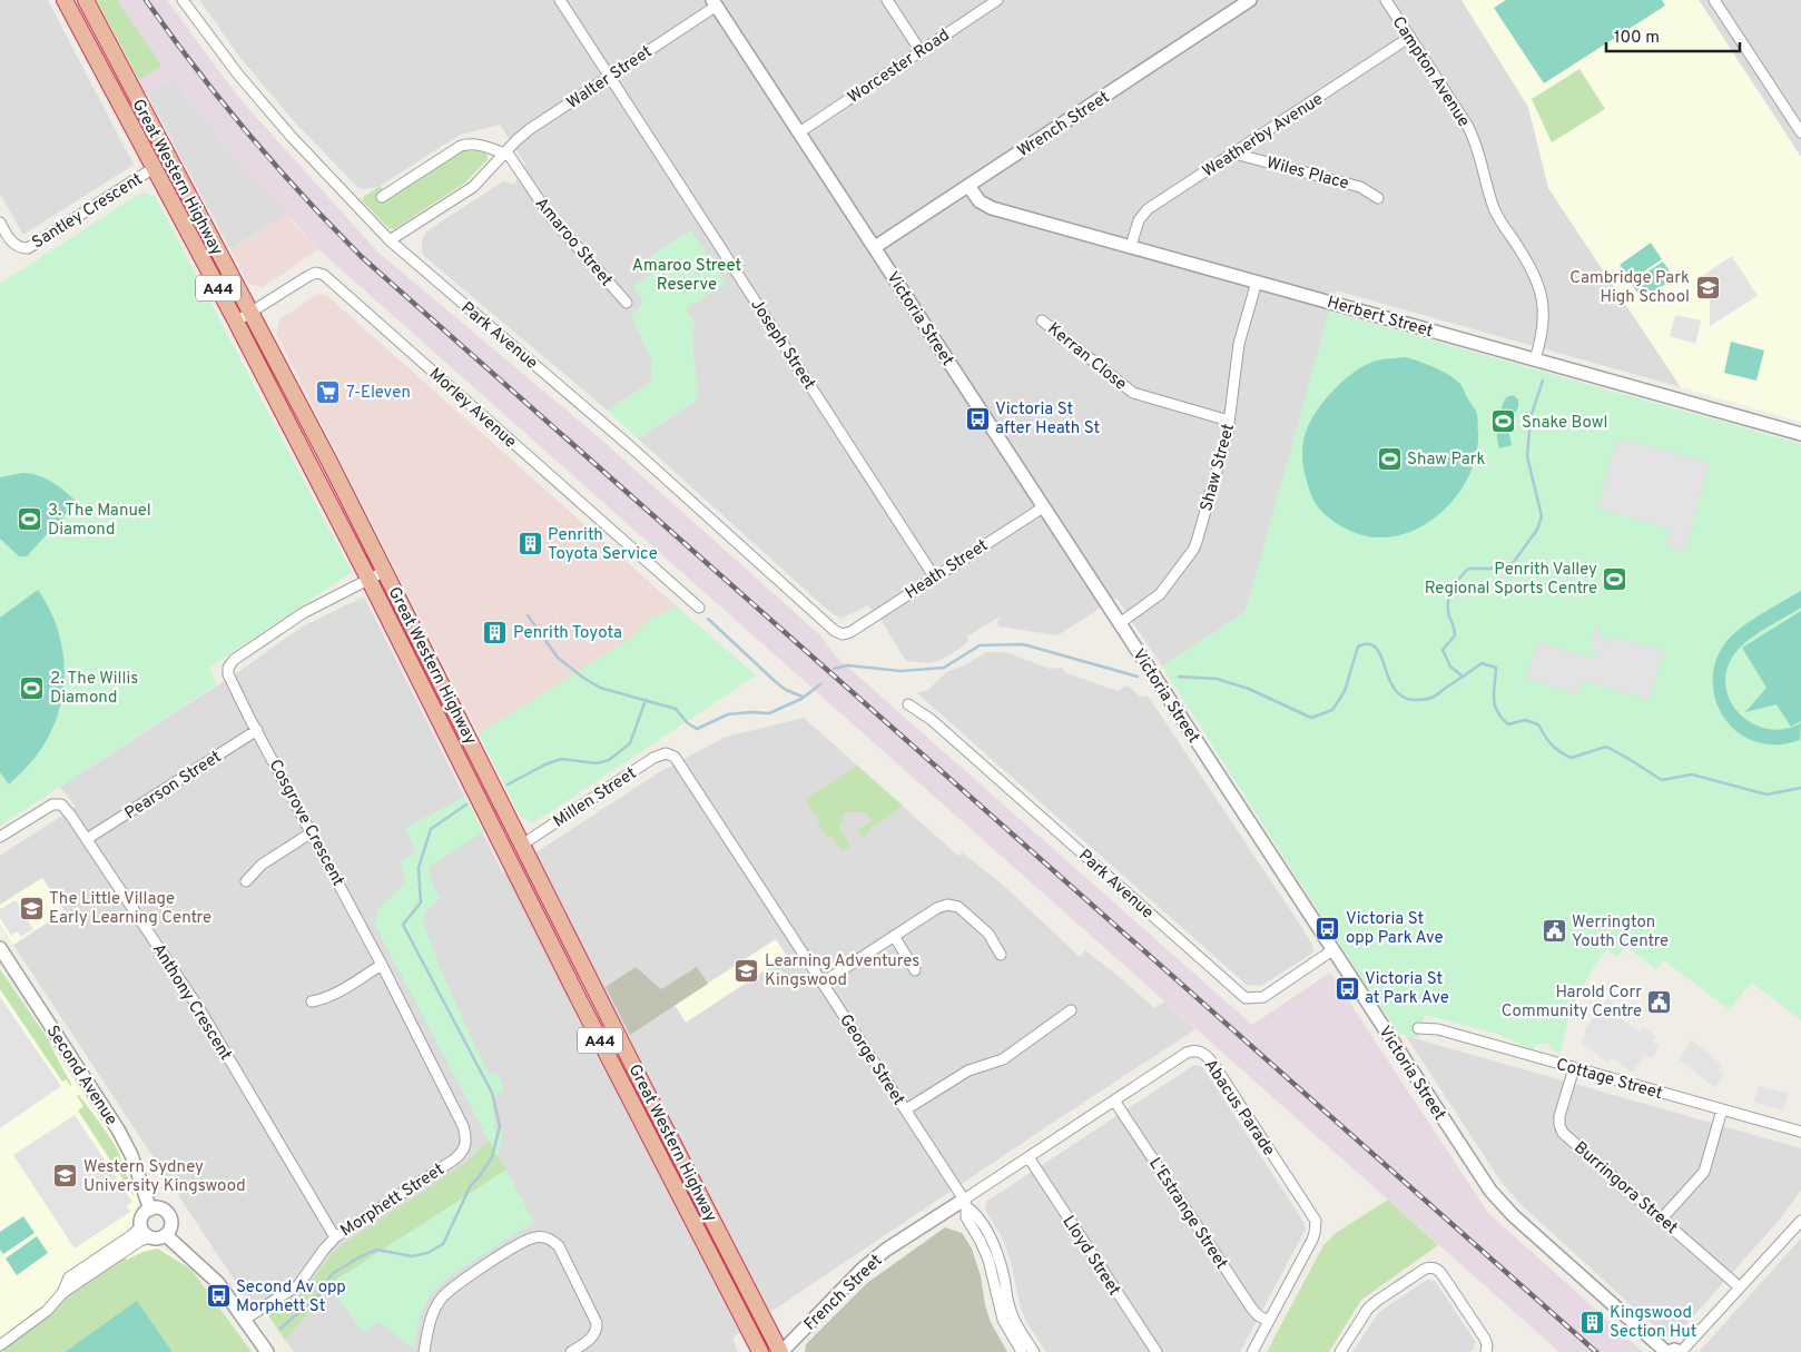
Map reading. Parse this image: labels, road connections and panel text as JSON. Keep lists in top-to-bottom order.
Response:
{
  "streets": {
    "highway": ["Great Western Highway", "A44"],
    "street": [
      "Worcester Road",
      "Campton Avenue",
      "Walter Street",
      "Wrench Street",
      "Weatherby Avenue",
      "Wiles Place",
      "Santley Crescent",
      "Amaroo Street",
      "Herbert Street",
      "Victoria Street",
      "Park Avenue",
      "Joseph Street",
      "Kerran Close",
      "Morley Avenue",
      "Shaw Street",
      "Heath Street",
      "Pearson Street",
      "Millen Street",
      "Cosgrove Crescent",
      "Anthony Crescent",
      "George Street",
      "Second Avenue",
      "Cottage Street",
      "Abacus Parade",
      "Burringora Street",
      "Morphett Street",
      "L'Estrange Street",
      "Lloyd Street",
      "French Street"
    ]
  },
  "crossings": [
    ["Worcester Road", "Victoria Street"],
    ["Campton Avenue", "Weatherby Avenue"],
    ["Campton Avenue", "Herbert Street"],
    ["Walter Street", "Amaroo Street"],
    ["Walter Street", "Victoria Street"],
    ["Walter Street", "Park Avenue"],
    ["Walter Street", "Joseph Street"],
    ["Wrench Street", "Herbert Street"],
    ["Wrench Street", "Victoria Street"],
    ["Weatherby Avenue", "Wiles Place"],
    ["Weatherby Avenue", "Herbert Street"],
    ["Great Western Highway", "Santley Crescent"],
    ["Great Western Highway", "Morley Avenue"],
    ["Great Western Highway", "Millen Street"],
    ["Great Western Highway", "Cosgrove Crescent"],
    ["Great Western Highway", "French Street"],
    ["Herbert Street", "Shaw Street"],
    ["Victoria Street", "Park Avenue"],
    ["Victoria Street", "Shaw Street"],
    ["Victoria Street", "Heath Street"],
    ["Park Avenue", "Heath Street"],
    ["Joseph Street", "Heath Street"],
    ["Kerran Close", "Shaw Street"],
    ["Pearson Street", "Cosgrove Crescent"],
    ["Pearson Street", "Anthony Crescent"],
    ["Millen Street", "George Street"],
    ["Cosgrove Crescent", "Morphett Street"],
    ["Anthony Crescent", "Morphett Street"],
    ["George Street", "Abacus Parade"],
    ["George Street", "French Street"],
    ["Cottage Street", "Burringora Street"],
    ["Abacus Parade", "L'Estrange Street"],
    ["Abacus Parade", "Lloyd Street"],
    ["Abacus Parade", "French Street"]
  ],
  "parks": ["Amaroo Street Reserve"],
  "places": {
    "school or university": [
      "Cambridge Park High School",
      "The Little Village Early Learning Centre",
      "Learning Adventures Kingswood",
      "Western Sydney University Kingswood"
    ],
    "supermarket": ["7-Eleven"],
    "bus stop": [
      "Victoria St after Heath St",
      "Victoria St opp Park Ave",
      "Victoria St at Park Ave",
      "Second Av opp Morphett St"
    ],
    "sports": [
      "Snake Bowl",
      "Shaw Park",
      "3. The Manuel Diamond",
      "Penrith Valley Regional Sports Centre",
      "2. The Willis Diamond"
    ],
    "building": ["Penrith Toyota Service", "Penrith Toyota", "Kingswood Section Hut"],
    "public building": ["Werrington Youth Centre", "Harold Corr Community Centre"]
  },
  "scale_bar": "100 m"
}
